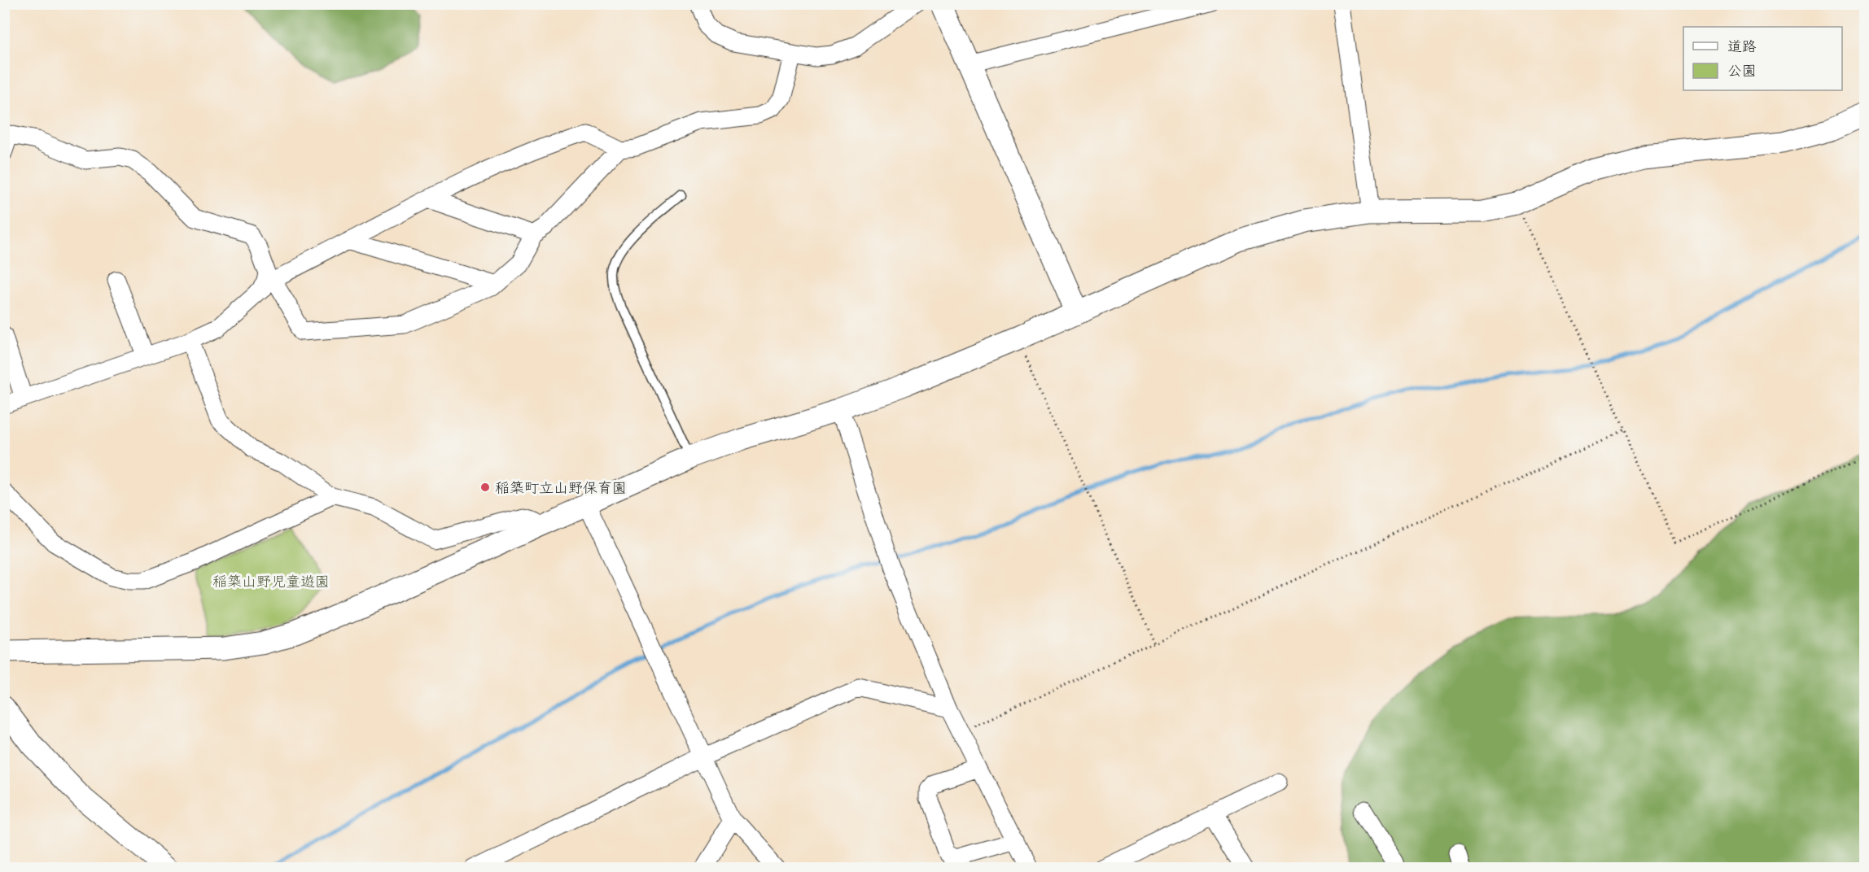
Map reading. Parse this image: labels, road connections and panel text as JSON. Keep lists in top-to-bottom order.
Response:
{
  "parks": ["稲築山野児童遊園"],
  "places": ["稲築町立山野保育園"],
  "legend": ["道路", "公園"]
}
